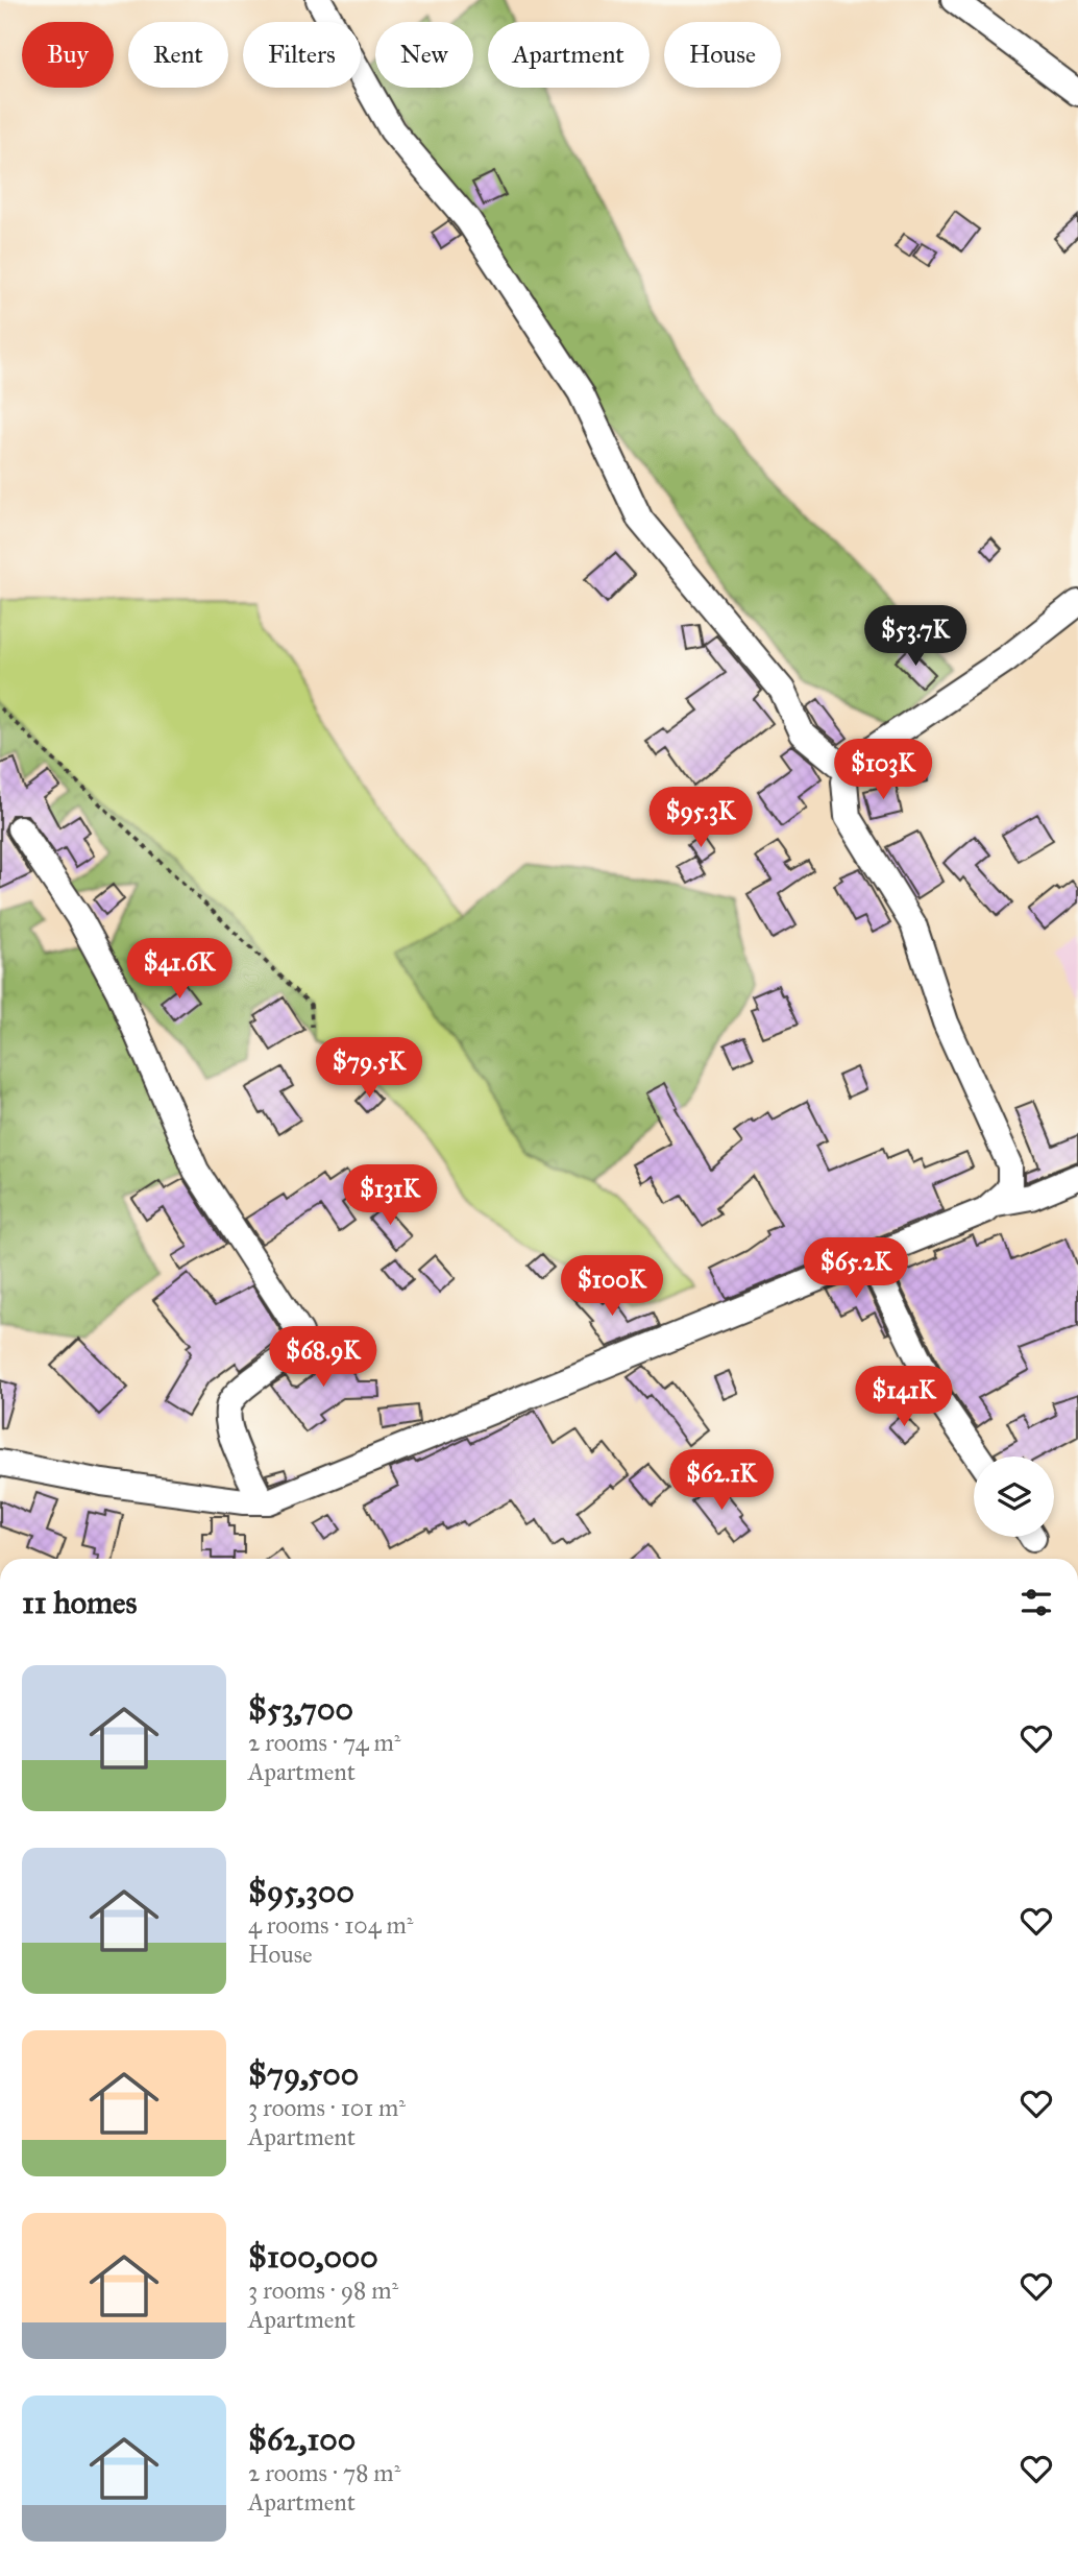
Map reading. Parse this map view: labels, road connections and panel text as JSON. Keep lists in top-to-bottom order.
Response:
{
  "page": {
    "chip": [
      "Buy",
      "Rent",
      "Filters",
      "New",
      "Apartment",
      "House"
    ],
    "price": [
      "$53.7K",
      "$103K",
      "$95.3K",
      "$41.6K",
      "$79.5K",
      "$131K",
      "$65.2K",
      "$100K",
      "$68.9K",
      "$141K",
      "$62.1K"
    ],
    "heading": "11 homes",
    "list": [
      {
        "name": "$53,700",
        "note": "2 rooms · 74 m² · Apartment"
      },
      {
        "name": "$95,300",
        "note": "4 rooms · 104 m² · House"
      },
      {
        "name": "$79,500",
        "note": "3 rooms · 101 m² · Apartment"
      },
      {
        "name": "$100,000",
        "note": "3 rooms · 98 m² · Apartment"
      },
      {
        "name": "$62,100",
        "note": "2 rooms · 78 m² · Apartment"
      }
    ]
  }
}
